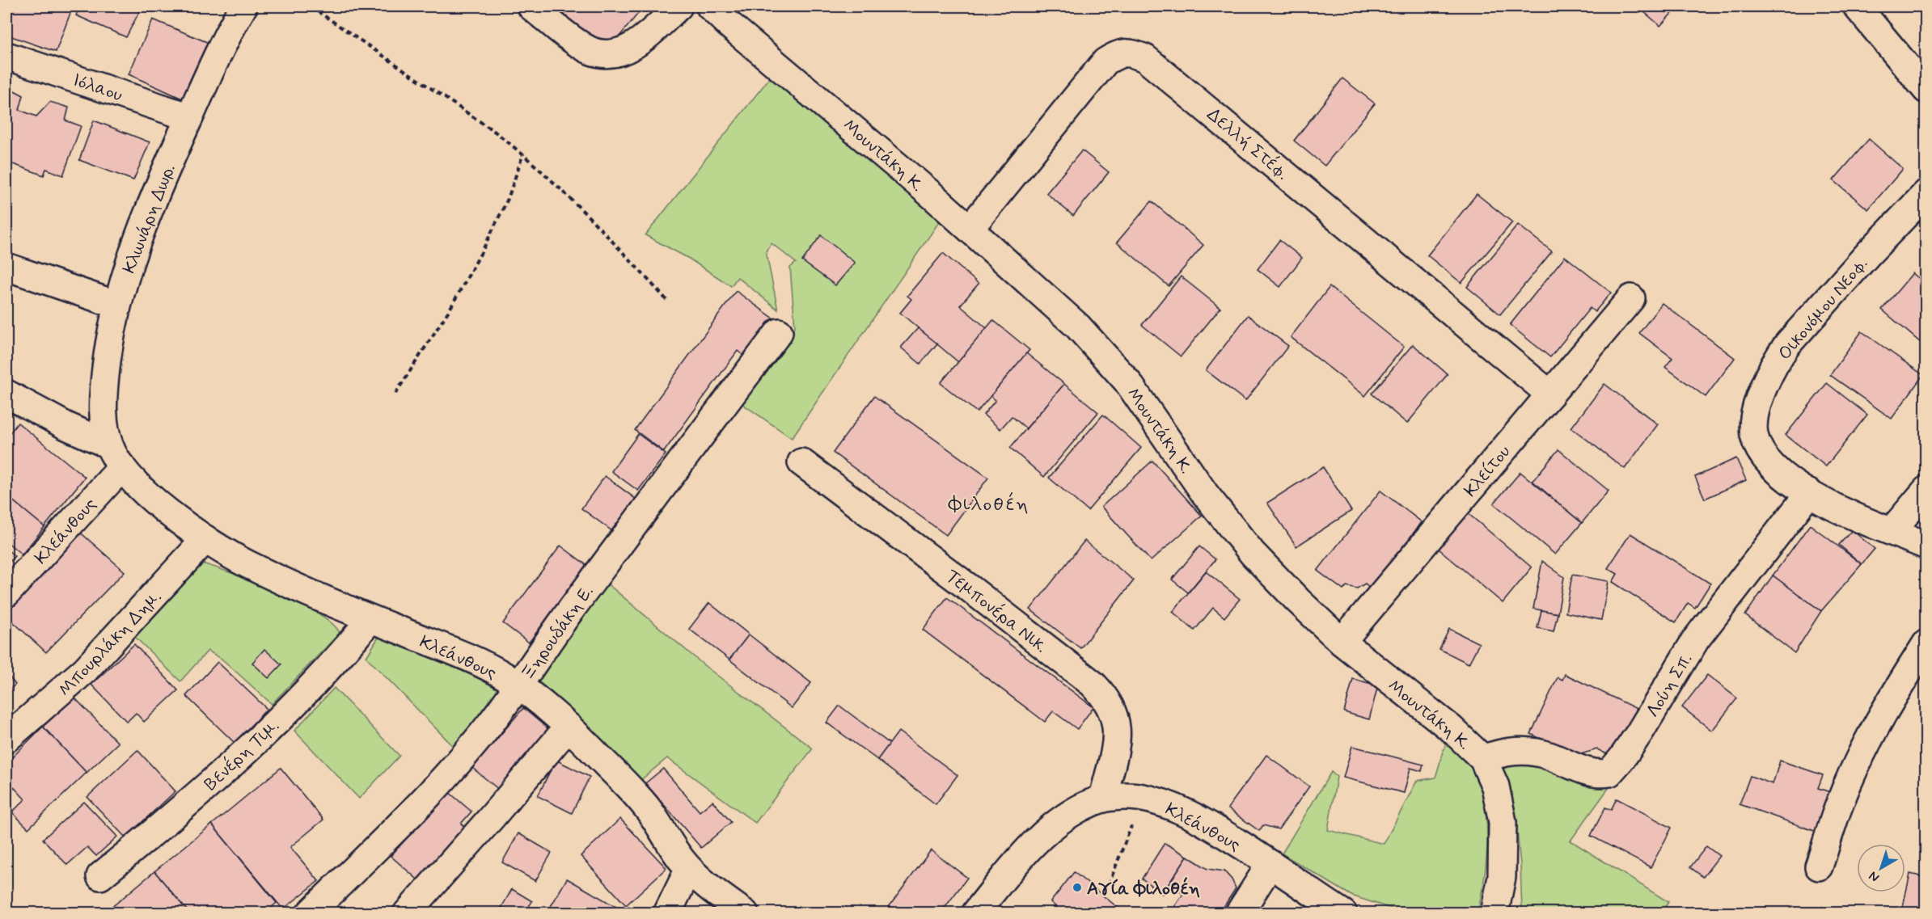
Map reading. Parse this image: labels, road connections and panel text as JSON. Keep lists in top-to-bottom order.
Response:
{
  "streets": {
    "street": [
      "Ιόλαου",
      "Δελλή Στέφ.",
      "Μουντάκη Κ.",
      "Κλωνάρη Δωρ.",
      "Οικονόμου Νεοφ.",
      "Κλείτου",
      "Κλεάνθους",
      "Τεμπονέρα Νικ.",
      "Ξηρουδάκη Ε.",
      "Μπουρλάκη Δημ.",
      "Λούη Σπ.",
      "Βενέρη Τιμ."
    ]
  },
  "crossings": [
    ["Ιόλαου", "Κλωνάρη Δωρ."],
    ["Δελλή Στέφ.", "Μουντάκη Κ."],
    ["Δελλή Στέφ.", "Κλείτου"],
    ["Μουντάκη Κ.", "Κλείτου"],
    ["Μουντάκη Κ.", "Λούη Σπ."],
    ["Κλωνάρη Δωρ.", "Κλεάνθους"],
    ["Οικονόμου Νεοφ.", "Λούη Σπ."],
    ["Κλεάνθους", "Τεμπονέρα Νικ."],
    ["Κλεάνθους", "Ξηρουδάκη Ε."],
    ["Κλεάνθους", "Μπουρλάκη Δημ."],
    ["Κλεάνθους", "Βενέρη Τιμ."]
  ],
  "districts": ["Φιλοθέη"],
  "places": ["Αγία Φιλοθέη"],
  "north": "bottom left"
}
